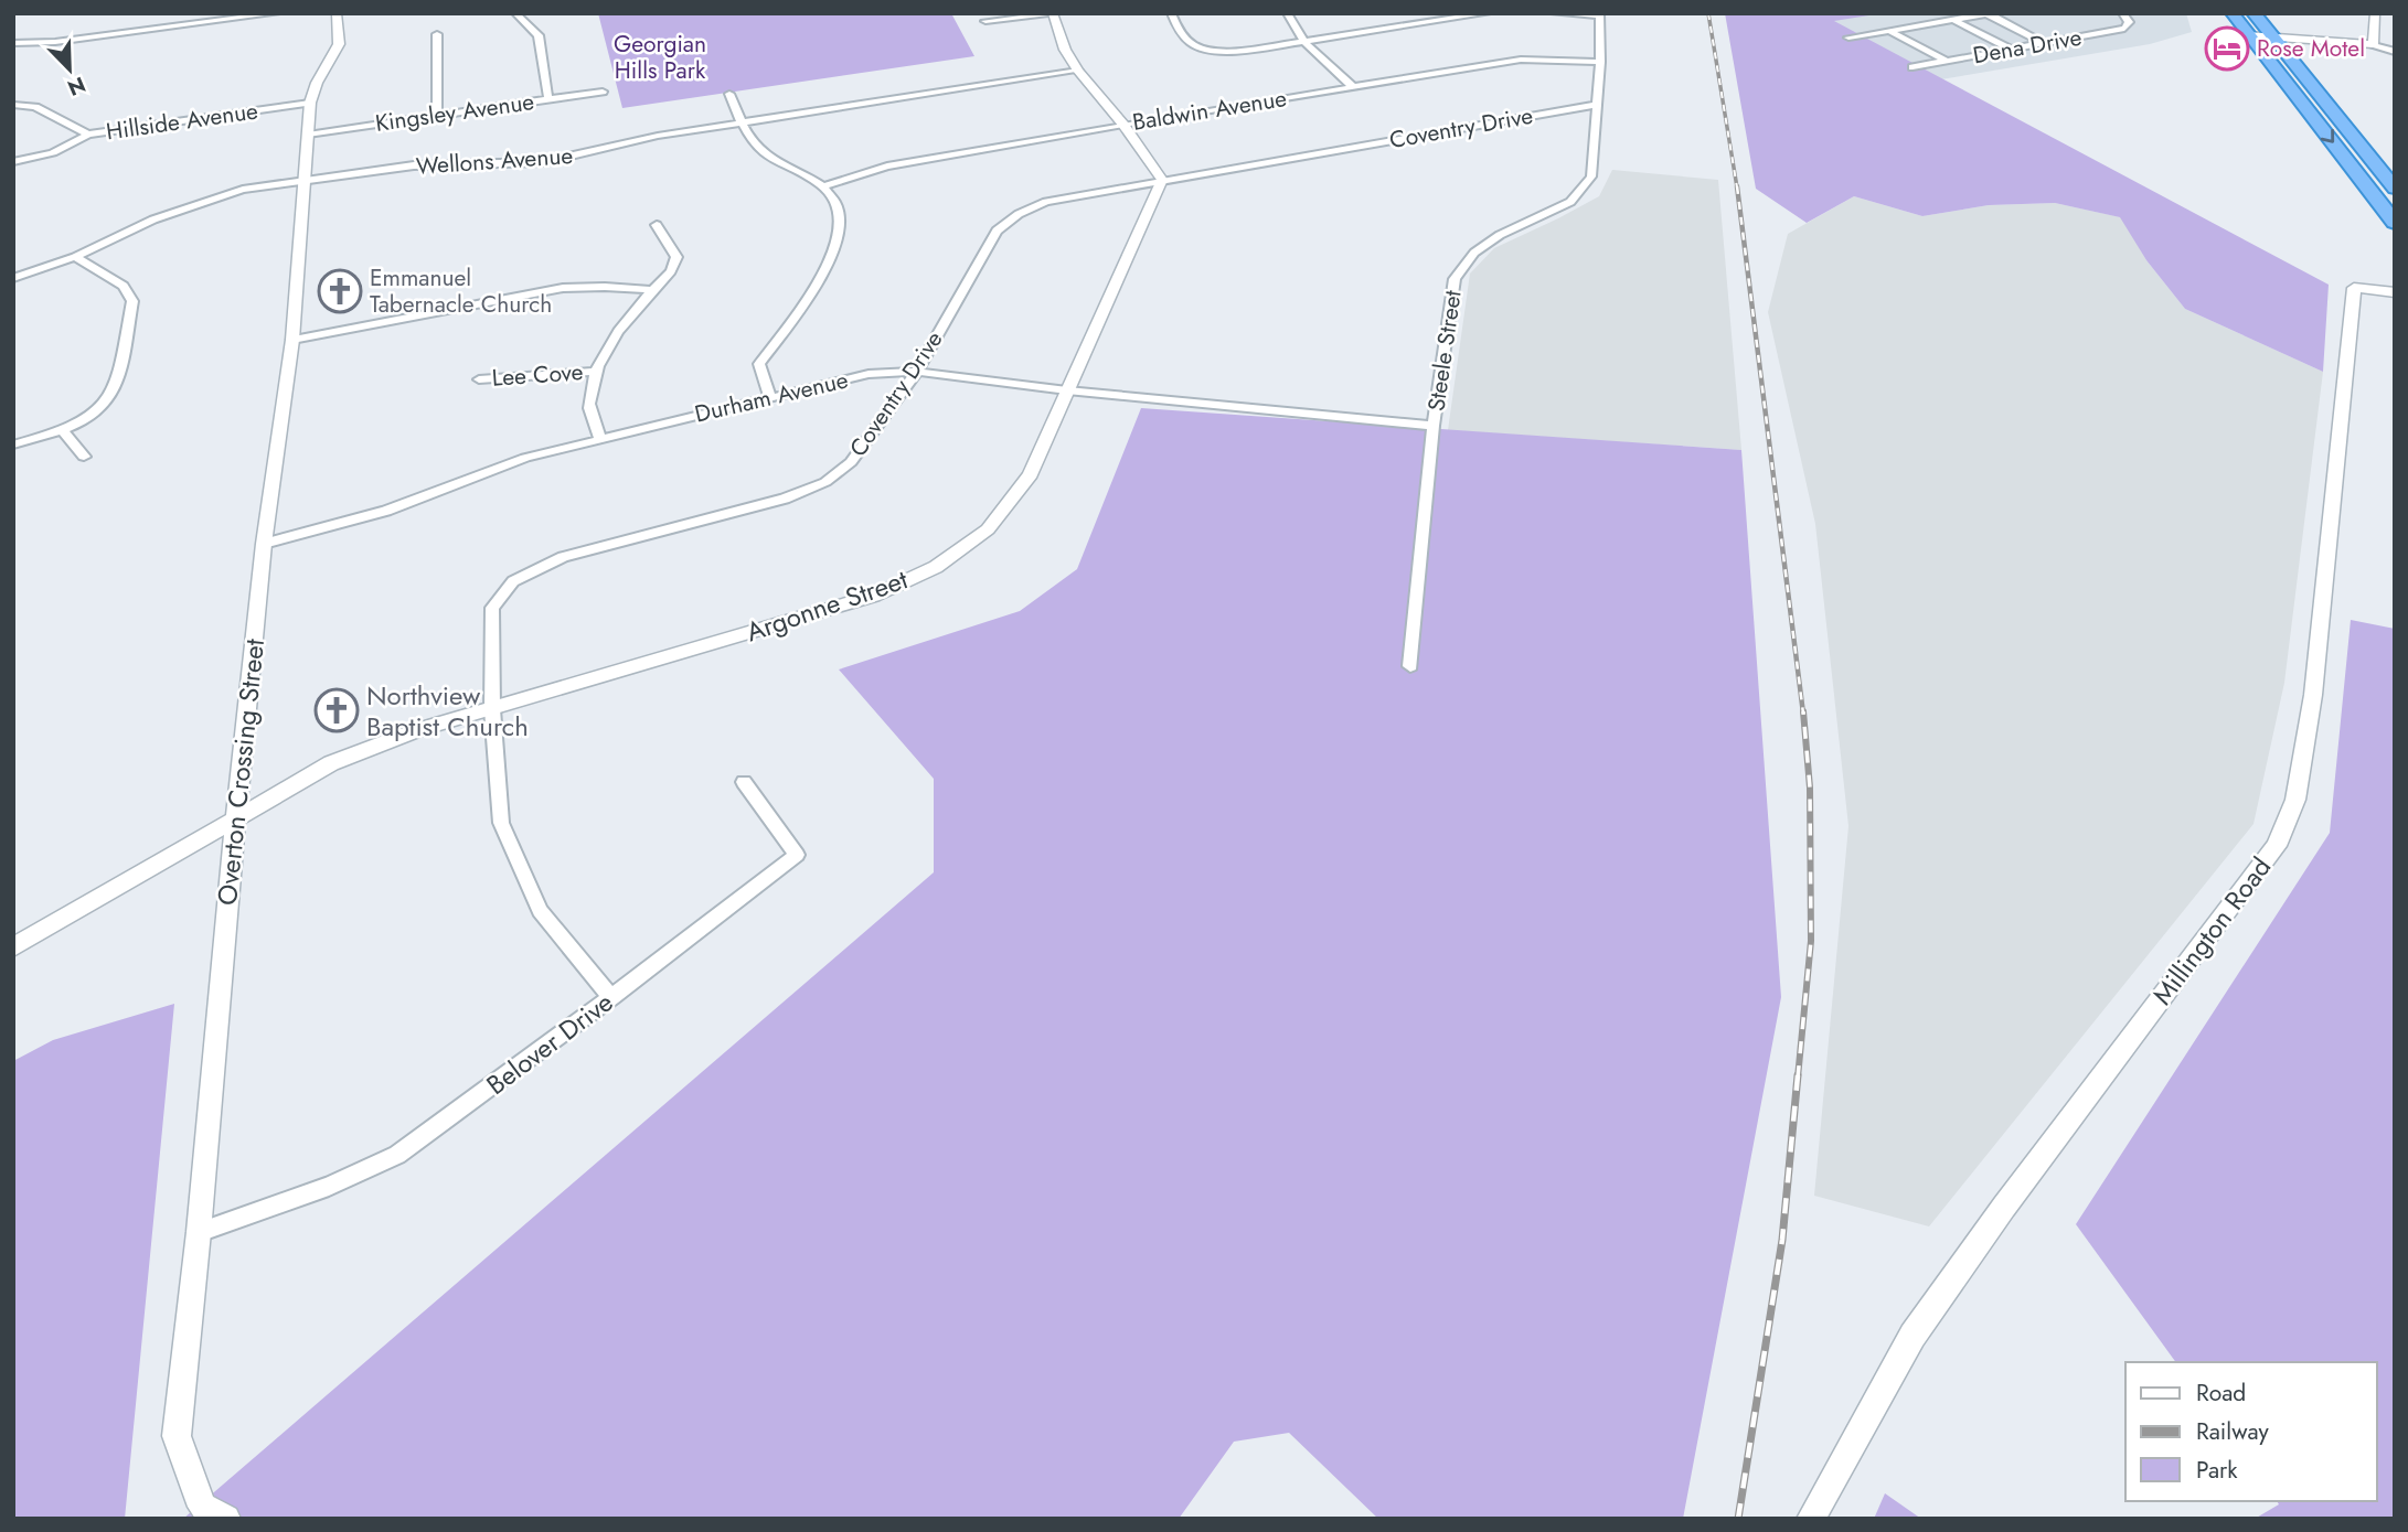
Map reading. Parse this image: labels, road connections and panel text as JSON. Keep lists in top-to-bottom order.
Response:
{
  "streets": {
    "street": [
      "Dena Drive",
      "Baldwin Avenue",
      "Kingsley Avenue",
      "Hillside Avenue",
      "Coventry Drive",
      "Wellons Avenue",
      "Steele Street",
      "Lee Cove",
      "Durham Avenue",
      "Argonne Street",
      "Overton Crossing Street",
      "Millington Road",
      "Belover Drive"
    ]
  },
  "crossings": [
    ["Baldwin Avenue", "Steele Street"],
    ["Kingsley Avenue", "Overton Crossing Street"],
    ["Hillside Avenue", "Overton Crossing Street"],
    ["Coventry Drive", "Steele Street"],
    ["Coventry Drive", "Durham Avenue"],
    ["Coventry Drive", "Argonne Street"],
    ["Coventry Drive", "Belover Drive"],
    ["Wellons Avenue", "Overton Crossing Street"],
    ["Steele Street", "Durham Avenue"],
    ["Durham Avenue", "Argonne Street"],
    ["Durham Avenue", "Overton Crossing Street"],
    ["Argonne Street", "Overton Crossing Street"],
    ["Overton Crossing Street", "Belover Drive"]
  ],
  "parks": ["Georgian Hills Park"],
  "places": {
    "hotel": ["Rose Motel"],
    "church": ["Emmanuel Tabernacle Church", "Northview Baptist Church"]
  },
  "legend": ["Road", "Railway", "Park"],
  "north": "bottom right"
}
